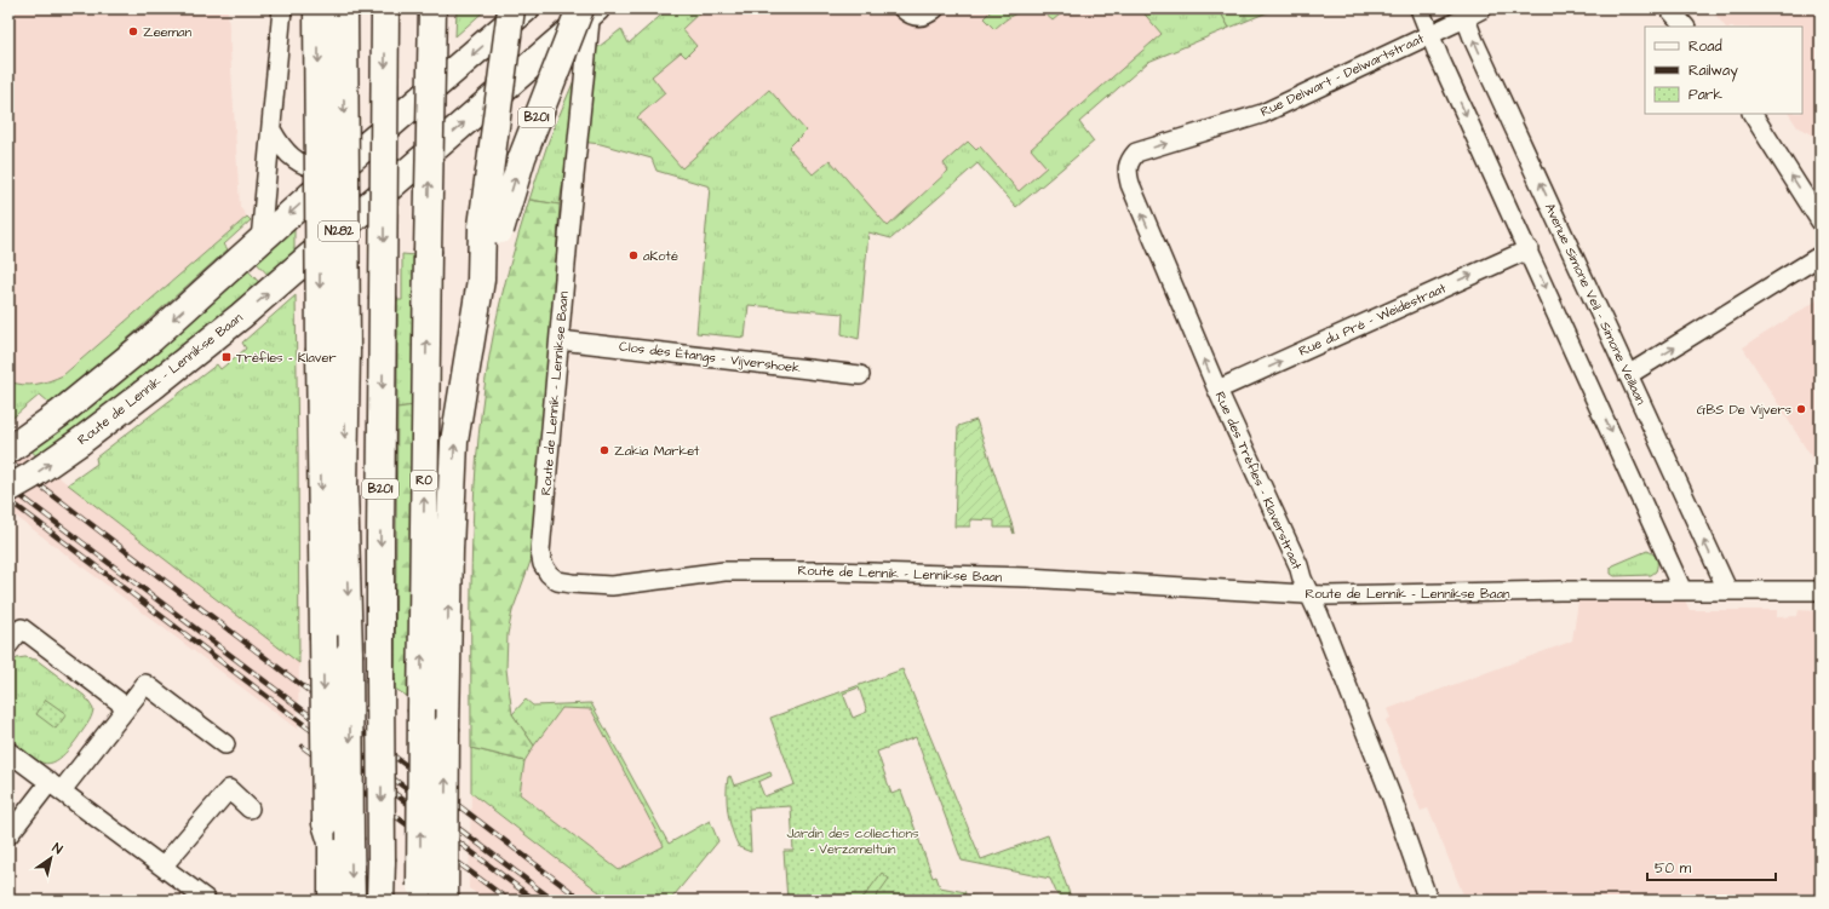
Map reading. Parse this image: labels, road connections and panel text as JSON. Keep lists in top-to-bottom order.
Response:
{
  "streets": {
    "main road": [
      "B201",
      "N282",
      "Route de Lennik - Lennikse Baan",
      "R0"
    ],
    "street": [
      "Rue Delwart - Delwartstraat",
      "Avenue Simone Veil - Simone Veillaan",
      "Rue du Pré - Weidestraat",
      "Clos des Étangs - Vijvershoek",
      "Rue des Trèfles - Klaverstraat"
    ]
  },
  "crossings": [
    ["Rue Delwart - Delwartstraat", "Avenue Simone Veil - Simone Veillaan"],
    ["Rue Delwart - Delwartstraat", "Rue des Trèfles - Klaverstraat"],
    ["B201", "Route de Lennik - Lennikse Baan"],
    ["Avenue Simone Veil - Simone Veillaan", "Route de Lennik - Lennikse Baan"],
    ["Rue du Pré - Weidestraat", "Rue des Trèfles - Klaverstraat"],
    ["Clos des Étangs - Vijvershoek", "Route de Lennik - Lennikse Baan"],
    ["Route de Lennik - Lennikse Baan", "Rue des Trèfles - Klaverstraat"]
  ],
  "one_way": ["Rue Delwart - Delwartstraat", "Rue du Pré - Weidestraat"],
  "parks": ["Jardin des collections - Verzameltuin"],
  "places": {
    "other": [
      "Zeeman",
      "aKoté",
      "GBS De Vijvers",
      "Zakia Market"
    ],
    "transit": ["Trèfles - Klaver"]
  },
  "legend": ["Road", "Railway", "Park"],
  "scale_bar": "50 m",
  "north": "top right"
}
